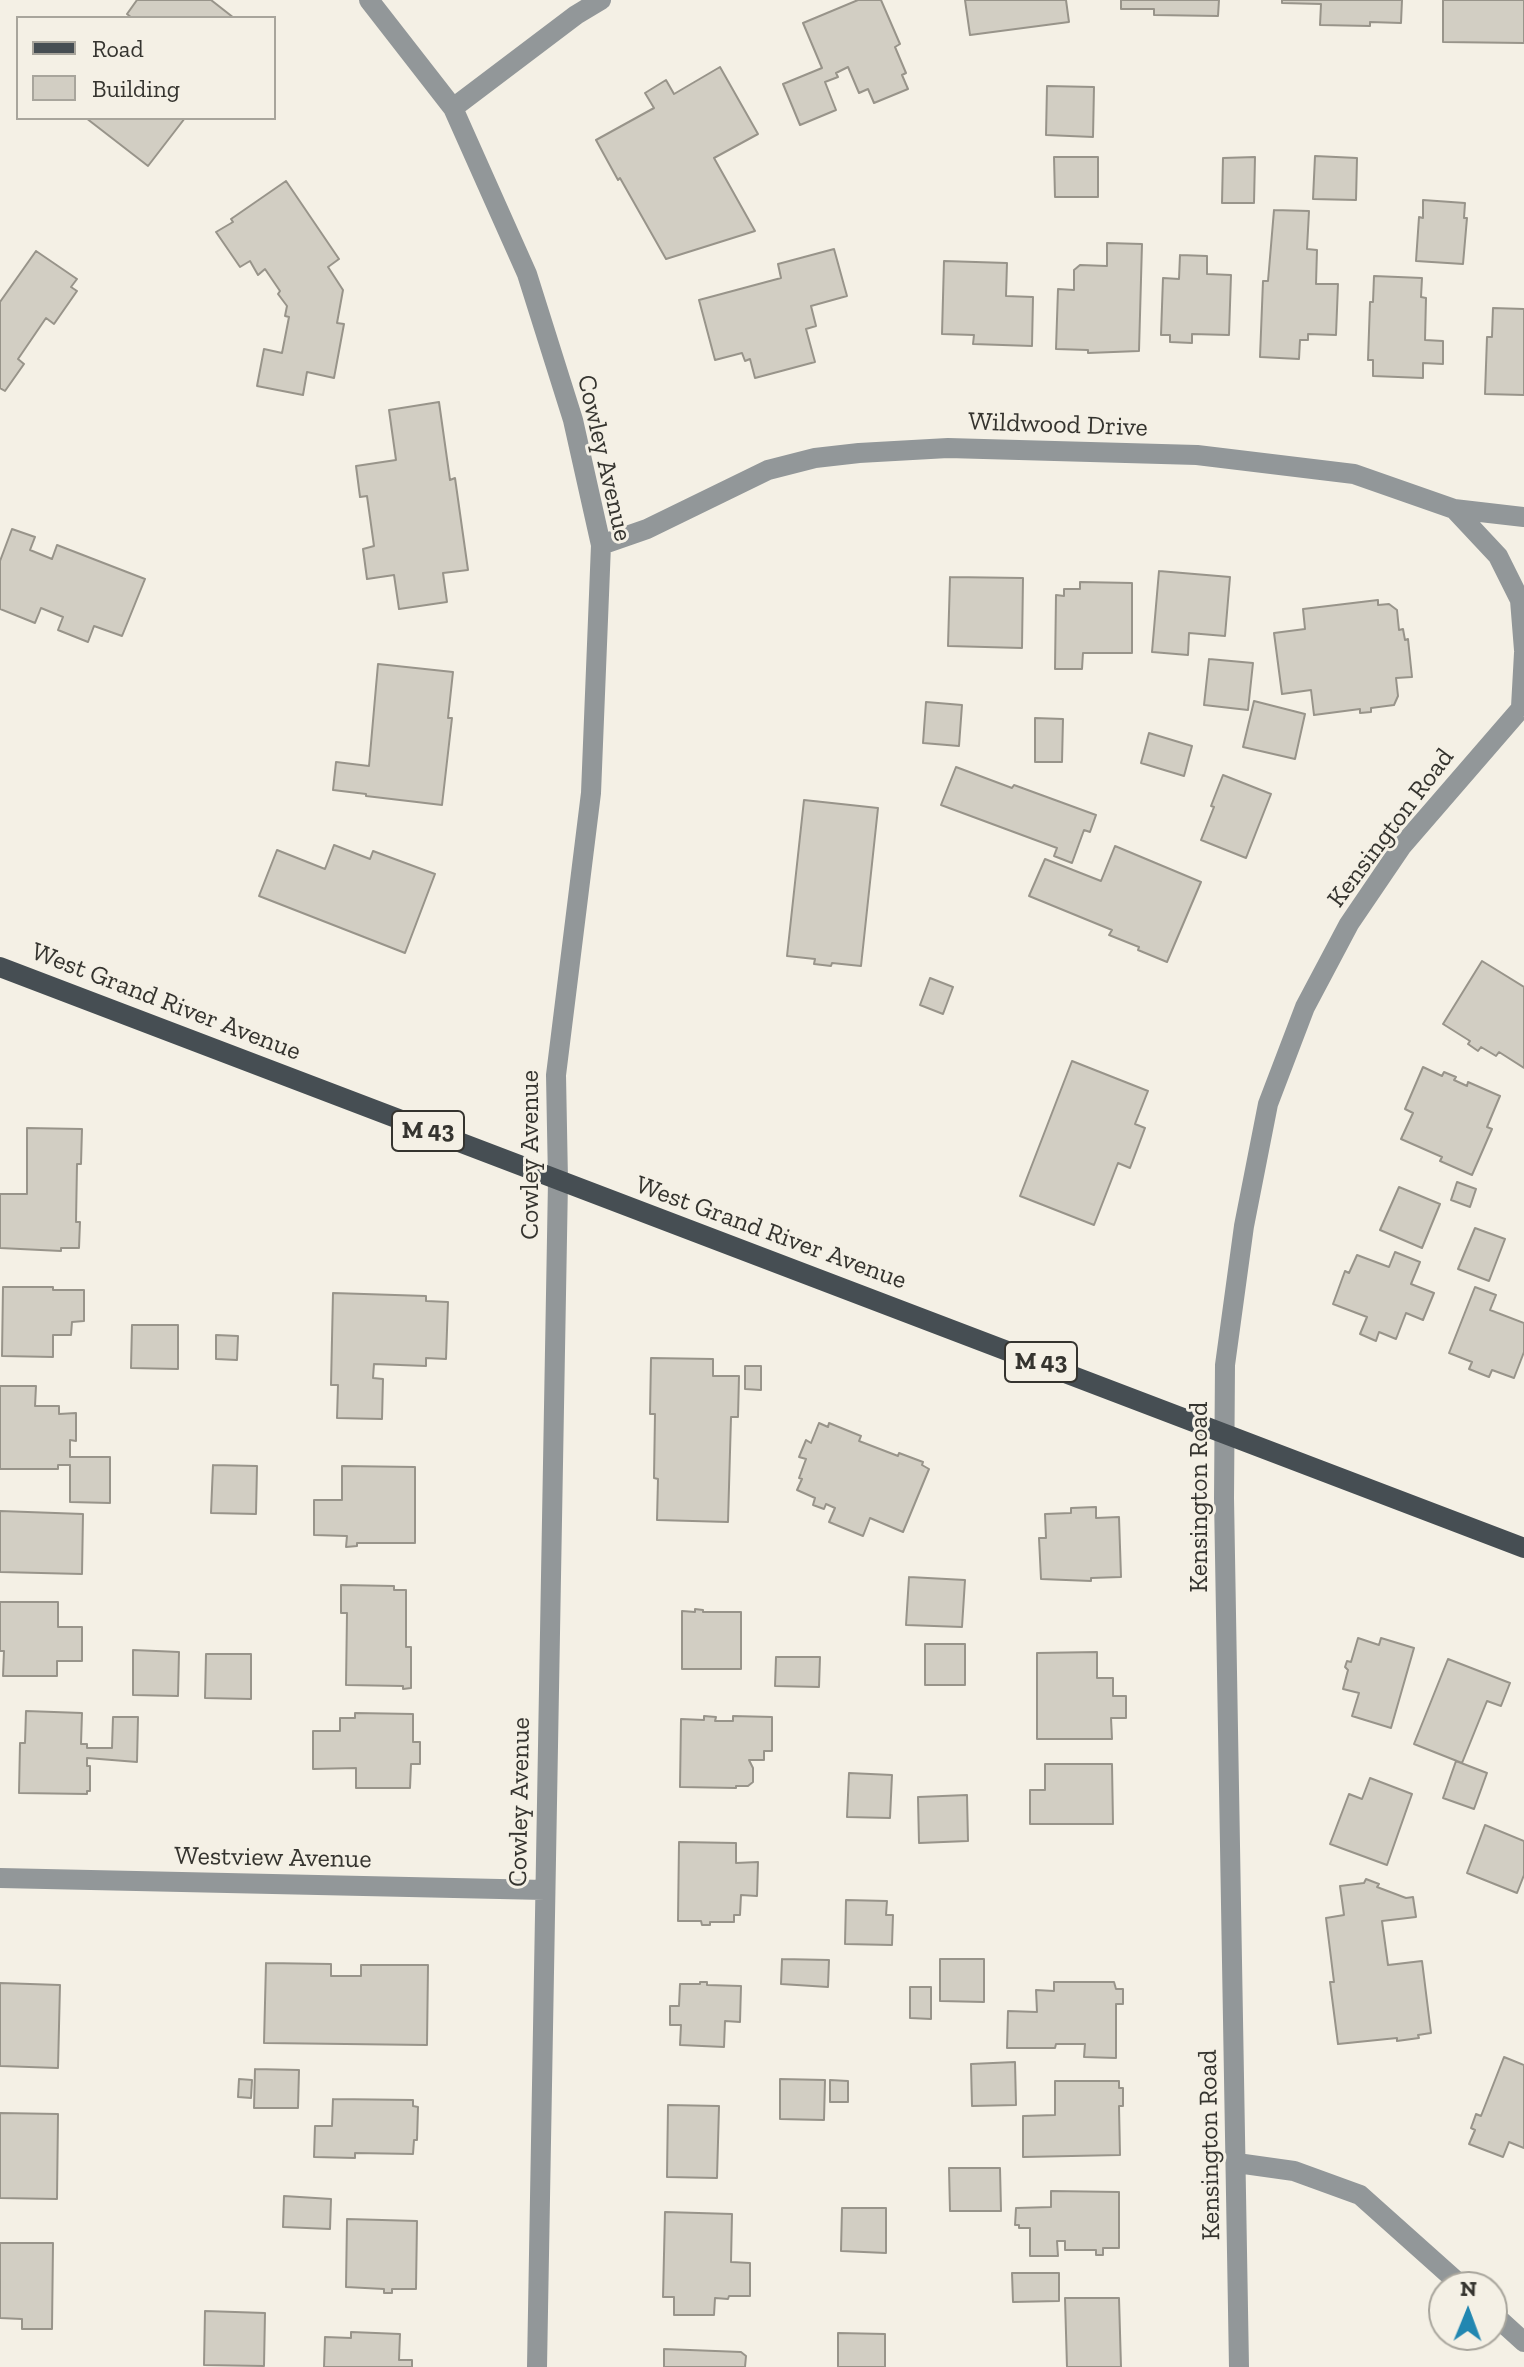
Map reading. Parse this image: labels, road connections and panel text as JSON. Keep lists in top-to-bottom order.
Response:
{
  "streets": {
    "main road": ["West Grand River Avenue", "M 43"],
    "street": [
      "Wildwood Drive",
      "Cowley Avenue",
      "Kensington Road",
      "Westview Avenue"
    ]
  },
  "crossings": [
    ["Wildwood Drive", "Cowley Avenue"],
    ["Wildwood Drive", "Kensington Road"],
    ["Cowley Avenue", "West Grand River Avenue"],
    ["Cowley Avenue", "Westview Avenue"],
    ["Kensington Road", "West Grand River Avenue"]
  ],
  "legend": ["Road", "Building"],
  "north": "top"
}
